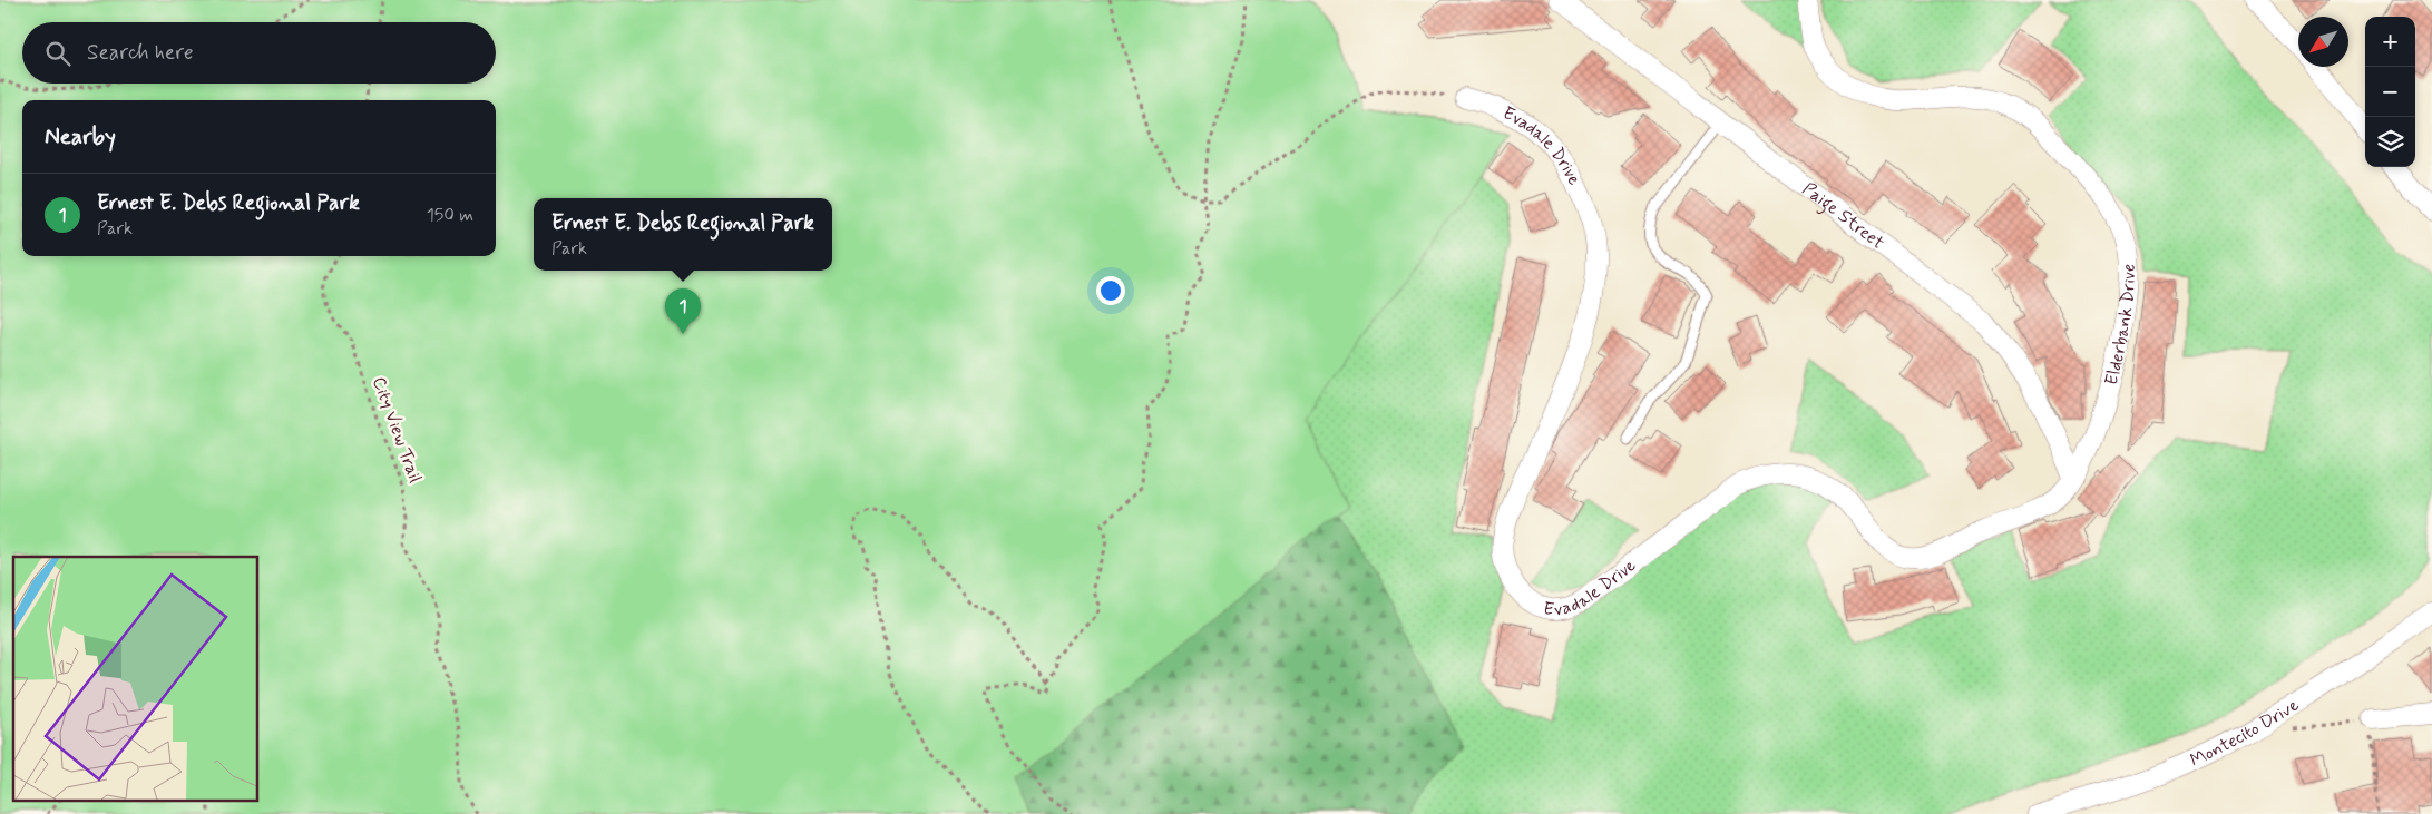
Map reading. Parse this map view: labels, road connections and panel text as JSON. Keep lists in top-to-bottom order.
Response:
{
  "streets": {
    "street": [
      "Evadale Drive",
      "Paige Street",
      "Elderbank Drive",
      "Montecito Drive"
    ],
    "path": ["City View Trail"]
  },
  "crossings": [
    ["Evadale Drive", "Paige Street"],
    ["Evadale Drive", "Elderbank Drive"],
    ["Paige Street", "Elderbank Drive"]
  ],
  "north": "bottom left",
  "page": {
    "map_buttons": ["+", "−"],
    "search": "Search here",
    "heading": "Nearby",
    "list": [
      {
        "mark": "1",
        "name": "Ernest E. Debs Regional Park",
        "note": "Park",
        "value": "150 m"
      }
    ],
    "popup": ["Ernest E. Debs Regional Park", "Park"],
    "pins": "1"
  }
}
